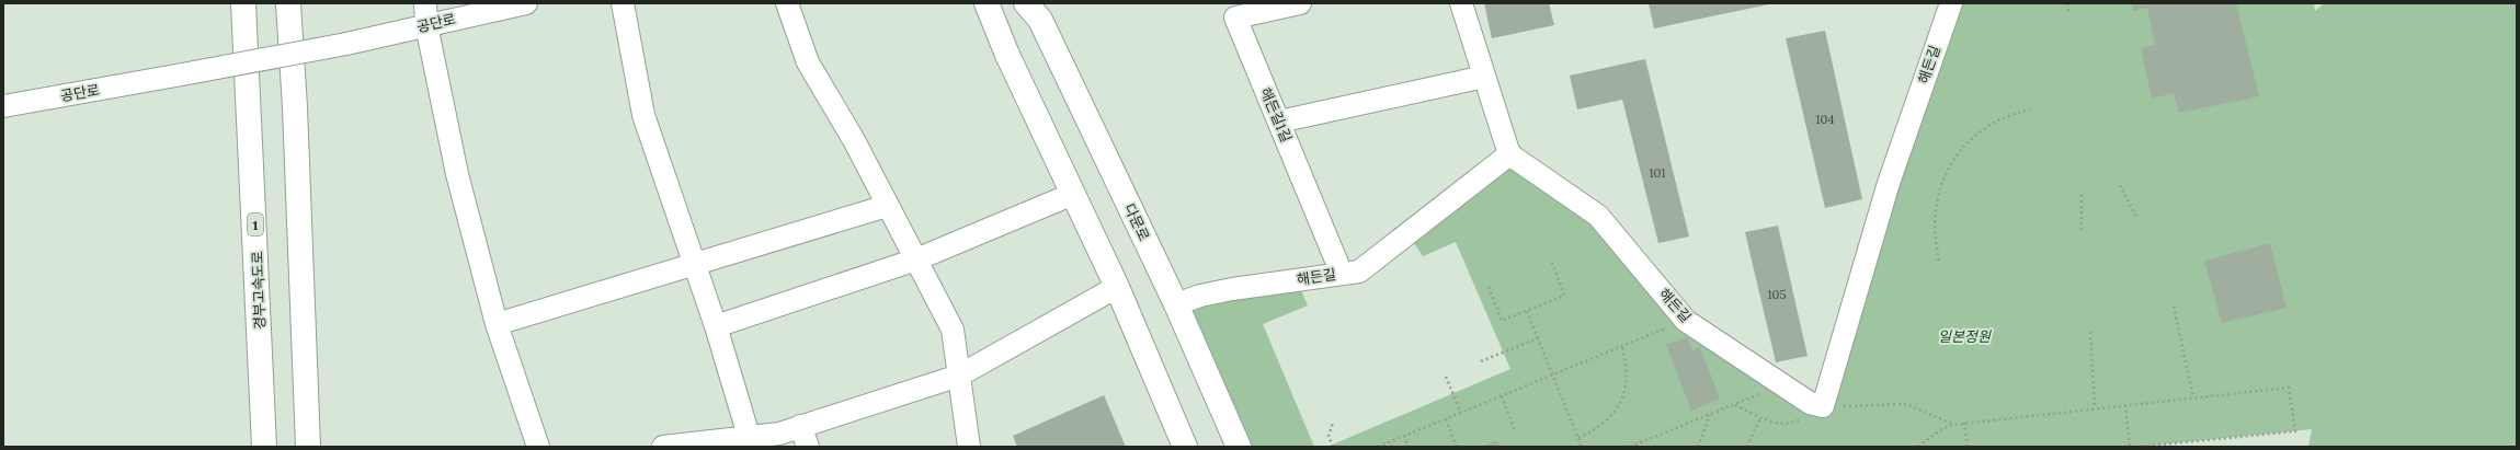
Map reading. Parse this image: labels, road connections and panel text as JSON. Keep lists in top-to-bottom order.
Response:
{
  "streets": {
    "main road": ["다문로", "1", "경부고속도로"],
    "street": ["공단로", "해든길", "해든길1길"]
  },
  "crossings": [
    ["해든길", "해든길1길"],
    ["해든길", "다문로"]
  ],
  "parks": ["일본정원"],
  "house_numbers": ["104", "101", "105"]
}
